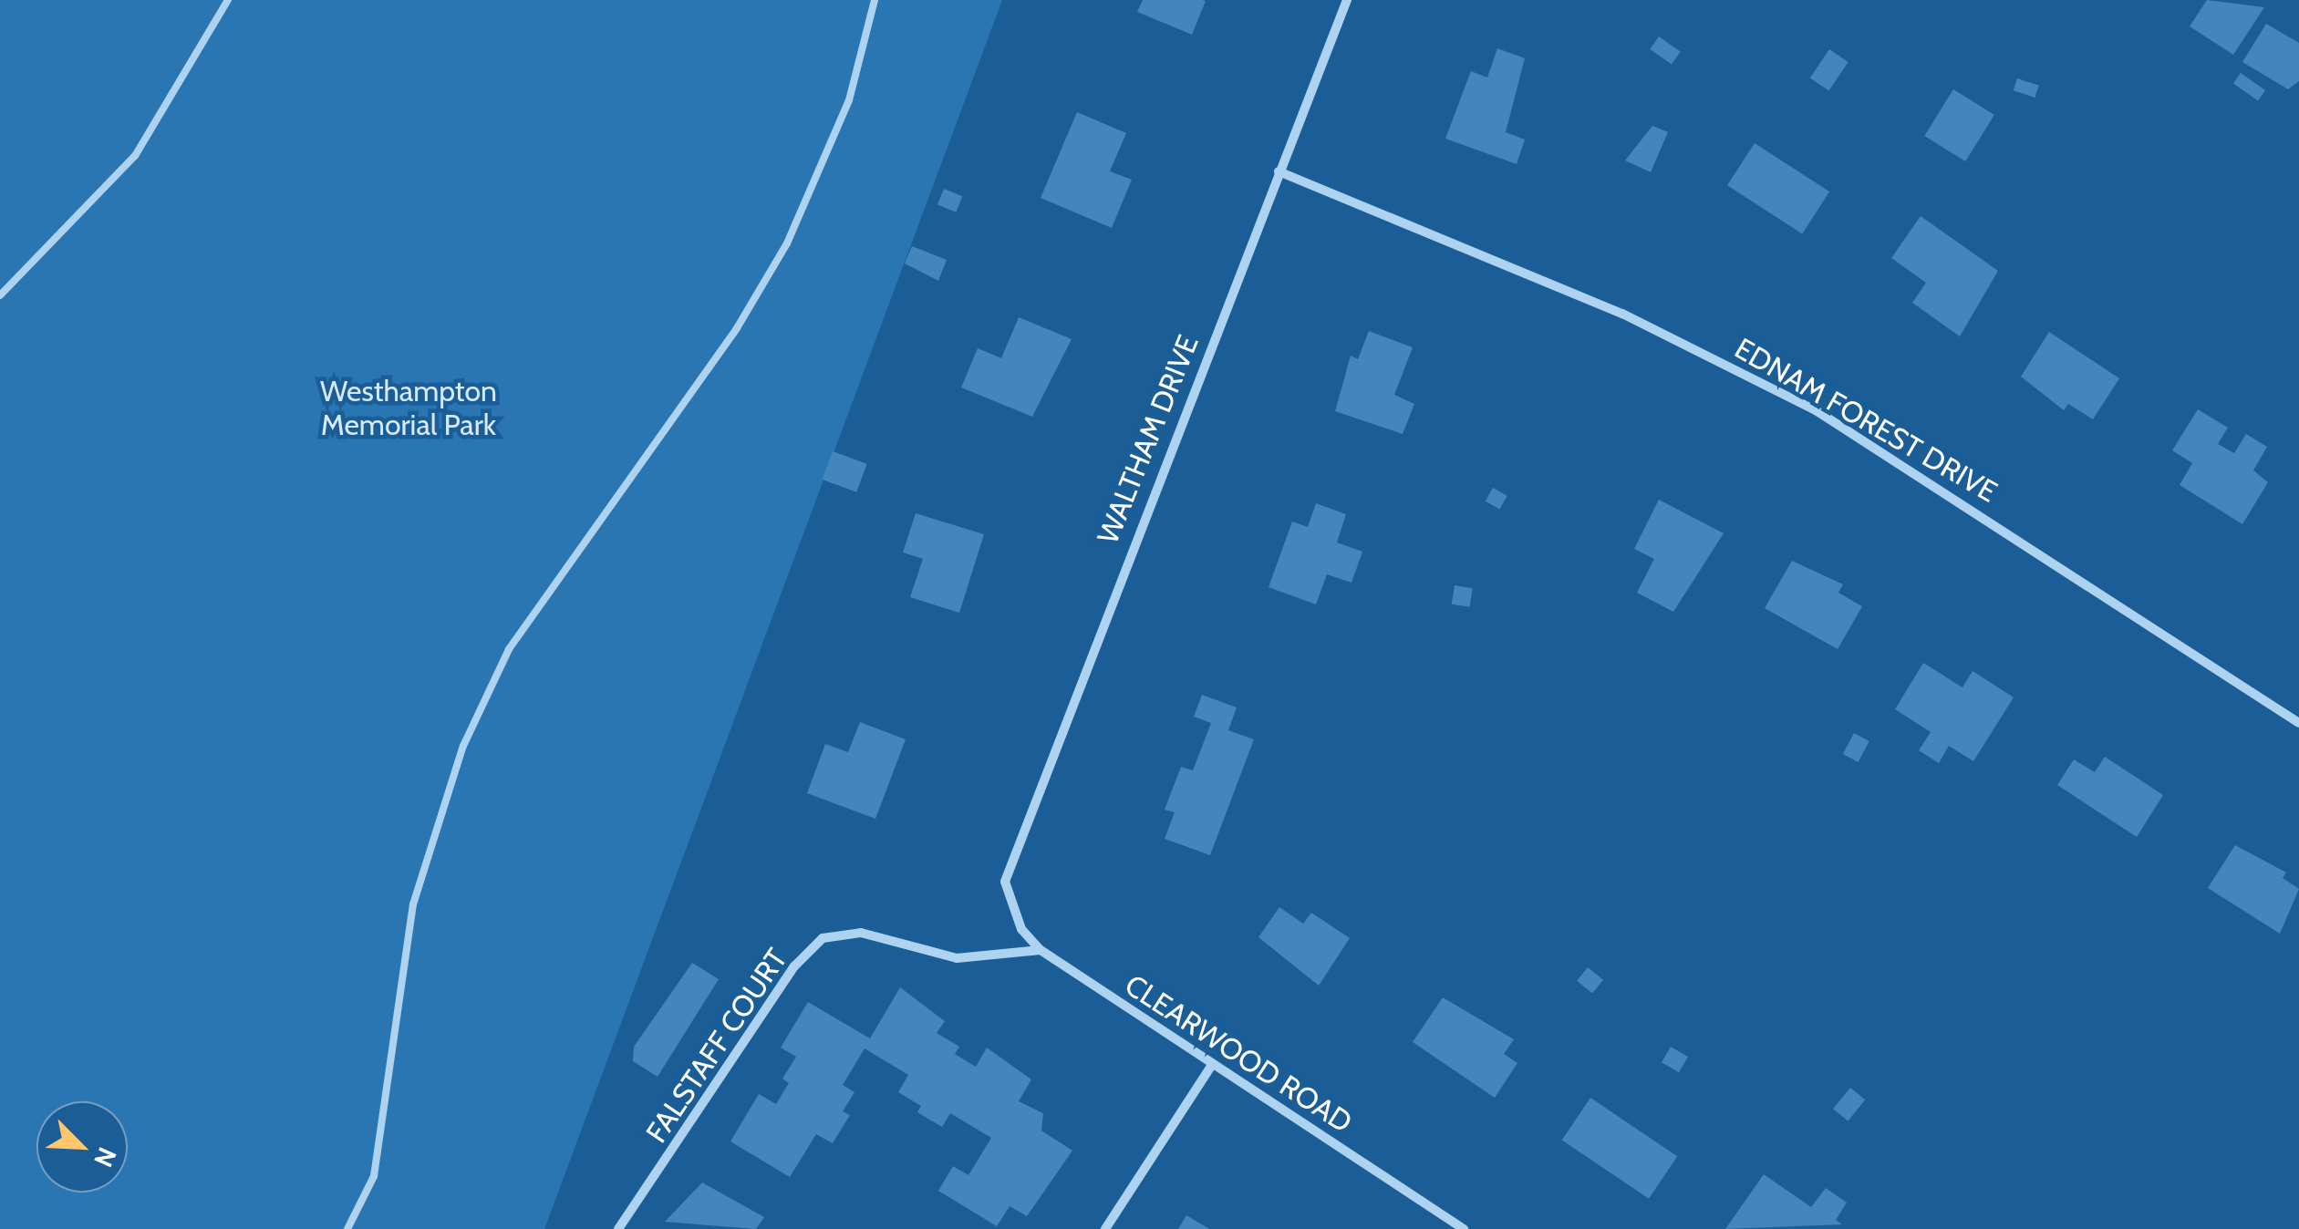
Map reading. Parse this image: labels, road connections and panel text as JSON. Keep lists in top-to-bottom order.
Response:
{
  "streets": {
    "street": [
      "EDNAM FOREST DRIVE",
      "WALTHAM DRIVE",
      "FALSTAFF COURT",
      "CLEARWOOD ROAD"
    ]
  },
  "crossings": [
    ["EDNAM FOREST DRIVE", "WALTHAM DRIVE"],
    ["WALTHAM DRIVE", "CLEARWOOD ROAD"],
    ["FALSTAFF COURT", "CLEARWOOD ROAD"]
  ],
  "parks": ["Westhampton Memorial Park"],
  "north": "bottom right"
}
